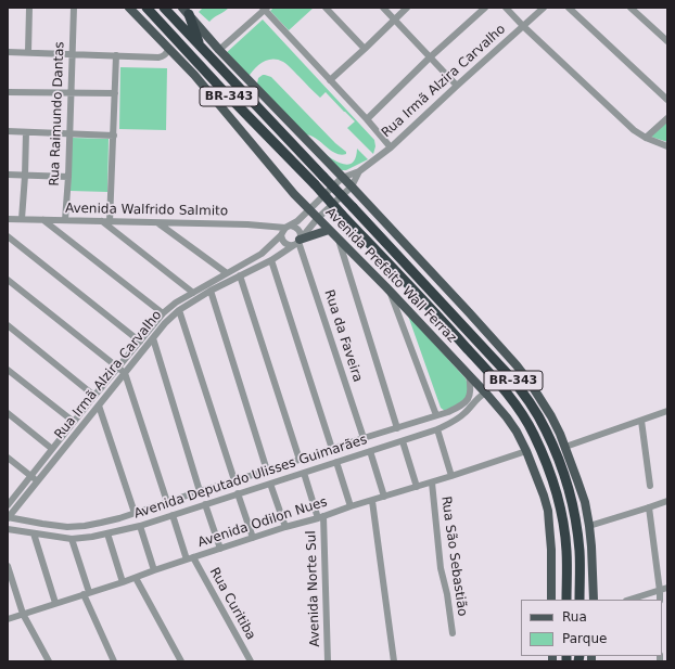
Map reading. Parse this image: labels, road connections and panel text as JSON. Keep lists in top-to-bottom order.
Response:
{
  "streets": {
    "highway": ["BR-343", "Avenida Prefeito Wall Ferraz"],
    "street": [
      "Rua Irmã Alzira Carvalho",
      "Rua Raimundo Dantas",
      "Avenida Walfrido Salmito",
      "Rua da Faveira",
      "Avenida Deputado Ulisses Guimarães",
      "Avenida Odilon Nues",
      "Rua São Sebastião",
      "Avenida Norte Sul",
      "Rua Curitiba"
    ]
  },
  "crossings": [
    ["Rua Irmã Alzira Carvalho", "Avenida Walfrido Salmito"],
    ["Rua Irmã Alzira Carvalho", "Avenida Prefeito Wall Ferraz"],
    ["Rua Irmã Alzira Carvalho", "Rua da Faveira"],
    ["Rua Irmã Alzira Carvalho", "Avenida Deputado Ulisses Guimarães"],
    ["Rua Raimundo Dantas", "Avenida Walfrido Salmito"],
    ["Avenida Walfrido Salmito", "Rua da Faveira"],
    ["Avenida Prefeito Wall Ferraz", "Avenida Deputado Ulisses Guimarães"],
    ["Avenida Prefeito Wall Ferraz", "Avenida Odilon Nues"],
    ["Rua da Faveira", "Avenida Deputado Ulisses Guimarães"],
    ["Avenida Deputado Ulisses Guimarães", "Avenida Norte Sul"],
    ["Avenida Deputado Ulisses Guimarães", "Rua Curitiba"],
    ["Avenida Odilon Nues", "Rua São Sebastião"],
    ["Avenida Odilon Nues", "Avenida Norte Sul"],
    ["Avenida Odilon Nues", "Rua Curitiba"]
  ],
  "legend": ["Rua", "Parque"]
}
